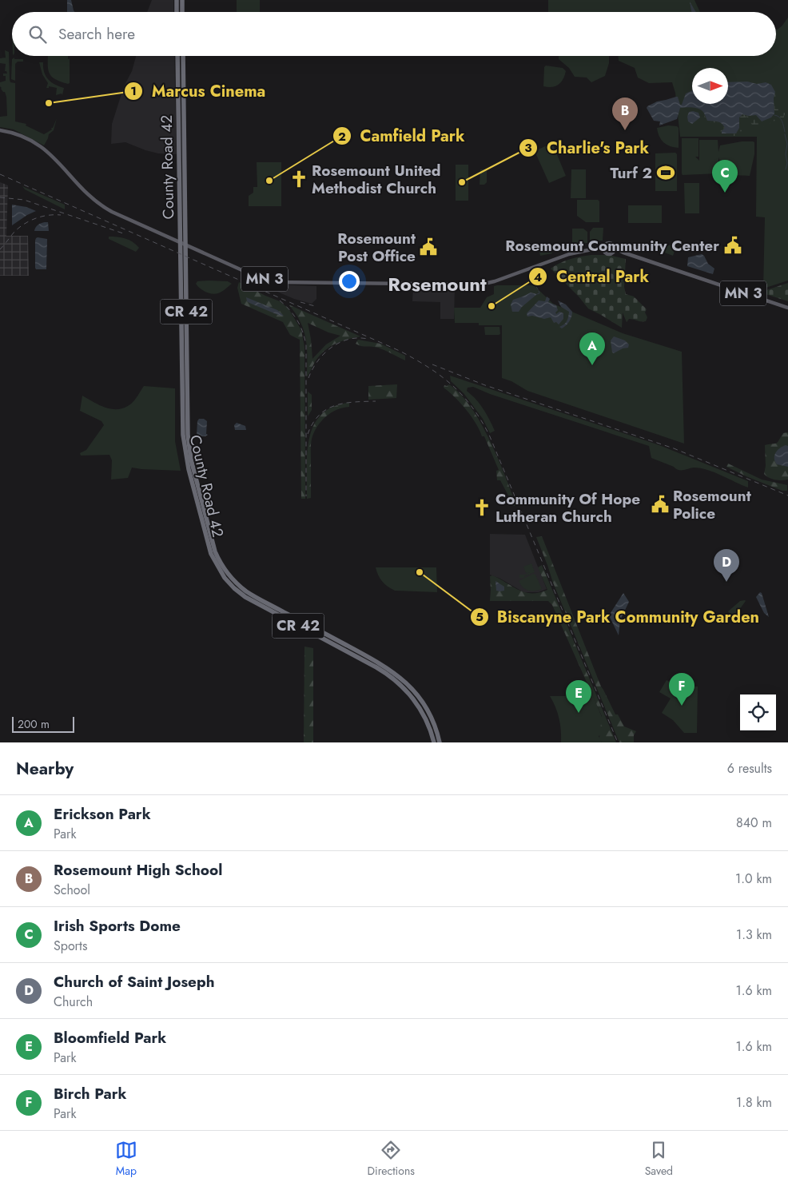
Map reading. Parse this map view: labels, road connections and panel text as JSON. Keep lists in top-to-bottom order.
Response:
{
  "streets": {
    "highway": ["County Road 42", "CR 42"],
    "main road": ["MN 3"]
  },
  "crossings": [
    ["County Road 42", "MN 3"]
  ],
  "districts": ["Rosemount"],
  "places": {
    "other": [
      "Marcus Cinema",
      "Camfield Park",
      "Charlie's Park",
      "Central Park",
      "Biscanyne Park Community Garden"
    ],
    "sports": ["Turf 2"],
    "church": ["Rosemount United Methodist Church", "Community Of Hope Lutheran Church"],
    "public building": ["Rosemount Community Center", "Rosemount Post Office", "Rosemount Police"]
  },
  "scale_bar": "200 m",
  "north": "right",
  "page": {
    "search": "Search here",
    "pins": [
      "B",
      "C",
      "A",
      "D",
      "F",
      "E"
    ],
    "scale": "200 m",
    "heading": ["Nearby", "6 results"],
    "list": [
      {
        "mark": "A",
        "name": "Erickson Park",
        "note": "Park",
        "value": "840 m"
      },
      {
        "mark": "B",
        "name": "Rosemount High School",
        "note": "School",
        "value": "1.0 km"
      },
      {
        "mark": "C",
        "name": "Irish Sports Dome",
        "note": "Sports",
        "value": "1.3 km"
      },
      {
        "mark": "D",
        "name": "Church of Saint Joseph",
        "note": "Church",
        "value": "1.6 km"
      },
      {
        "mark": "E",
        "name": "Bloomfield Park",
        "note": "Park",
        "value": "1.6 km"
      },
      {
        "mark": "F",
        "name": "Birch Park",
        "note": "Park",
        "value": "1.8 km"
      }
    ],
    "nav": ["Map", "Directions", "Saved"]
  }
}
